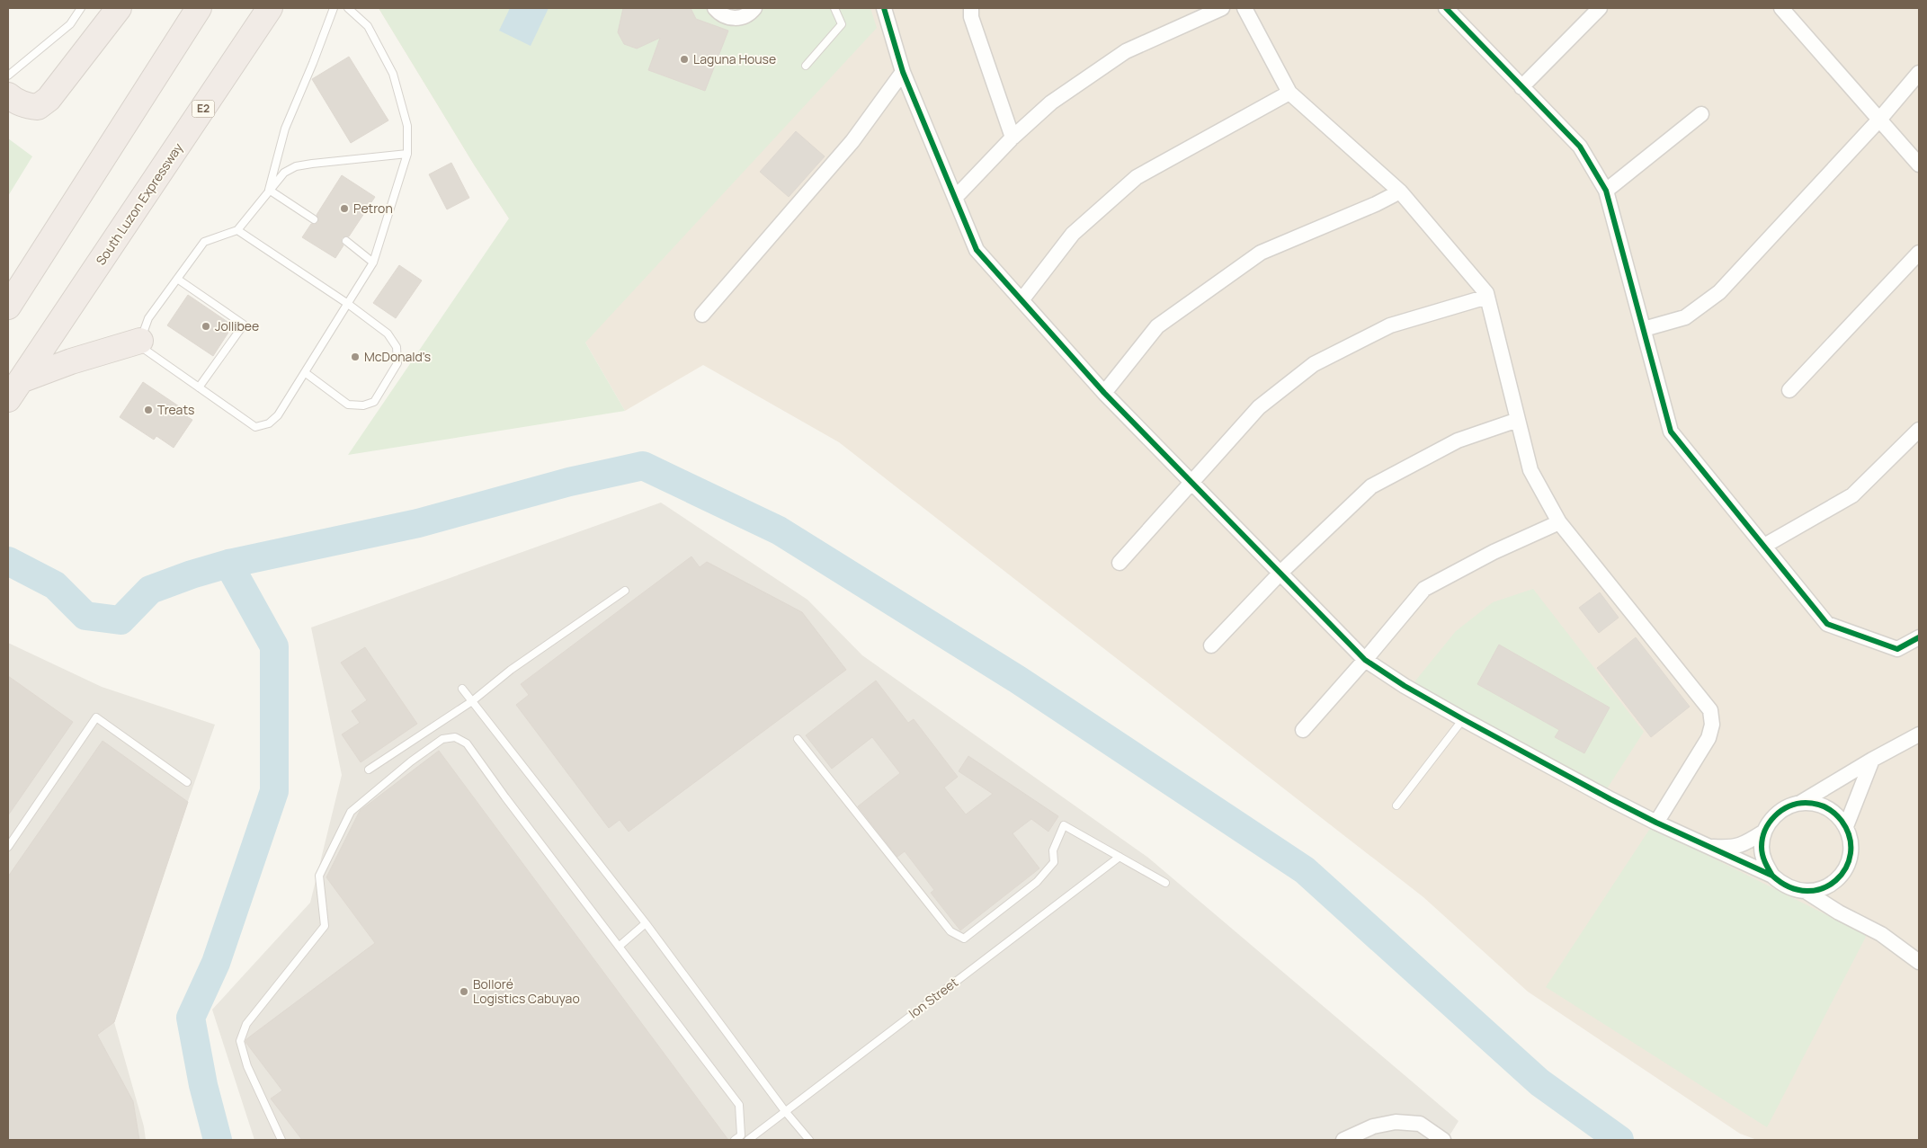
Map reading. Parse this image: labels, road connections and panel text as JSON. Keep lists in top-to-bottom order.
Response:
{
  "streets": {
    "highway": ["E2", "South Luzon Expressway"],
    "lane": ["Ion Street"]
  },
  "places": [
    "Laguna House",
    "Petron",
    "Jollibee",
    "McDonald's",
    "Treats",
    "Bolloré Logistics Cabuyao"
  ]
}
